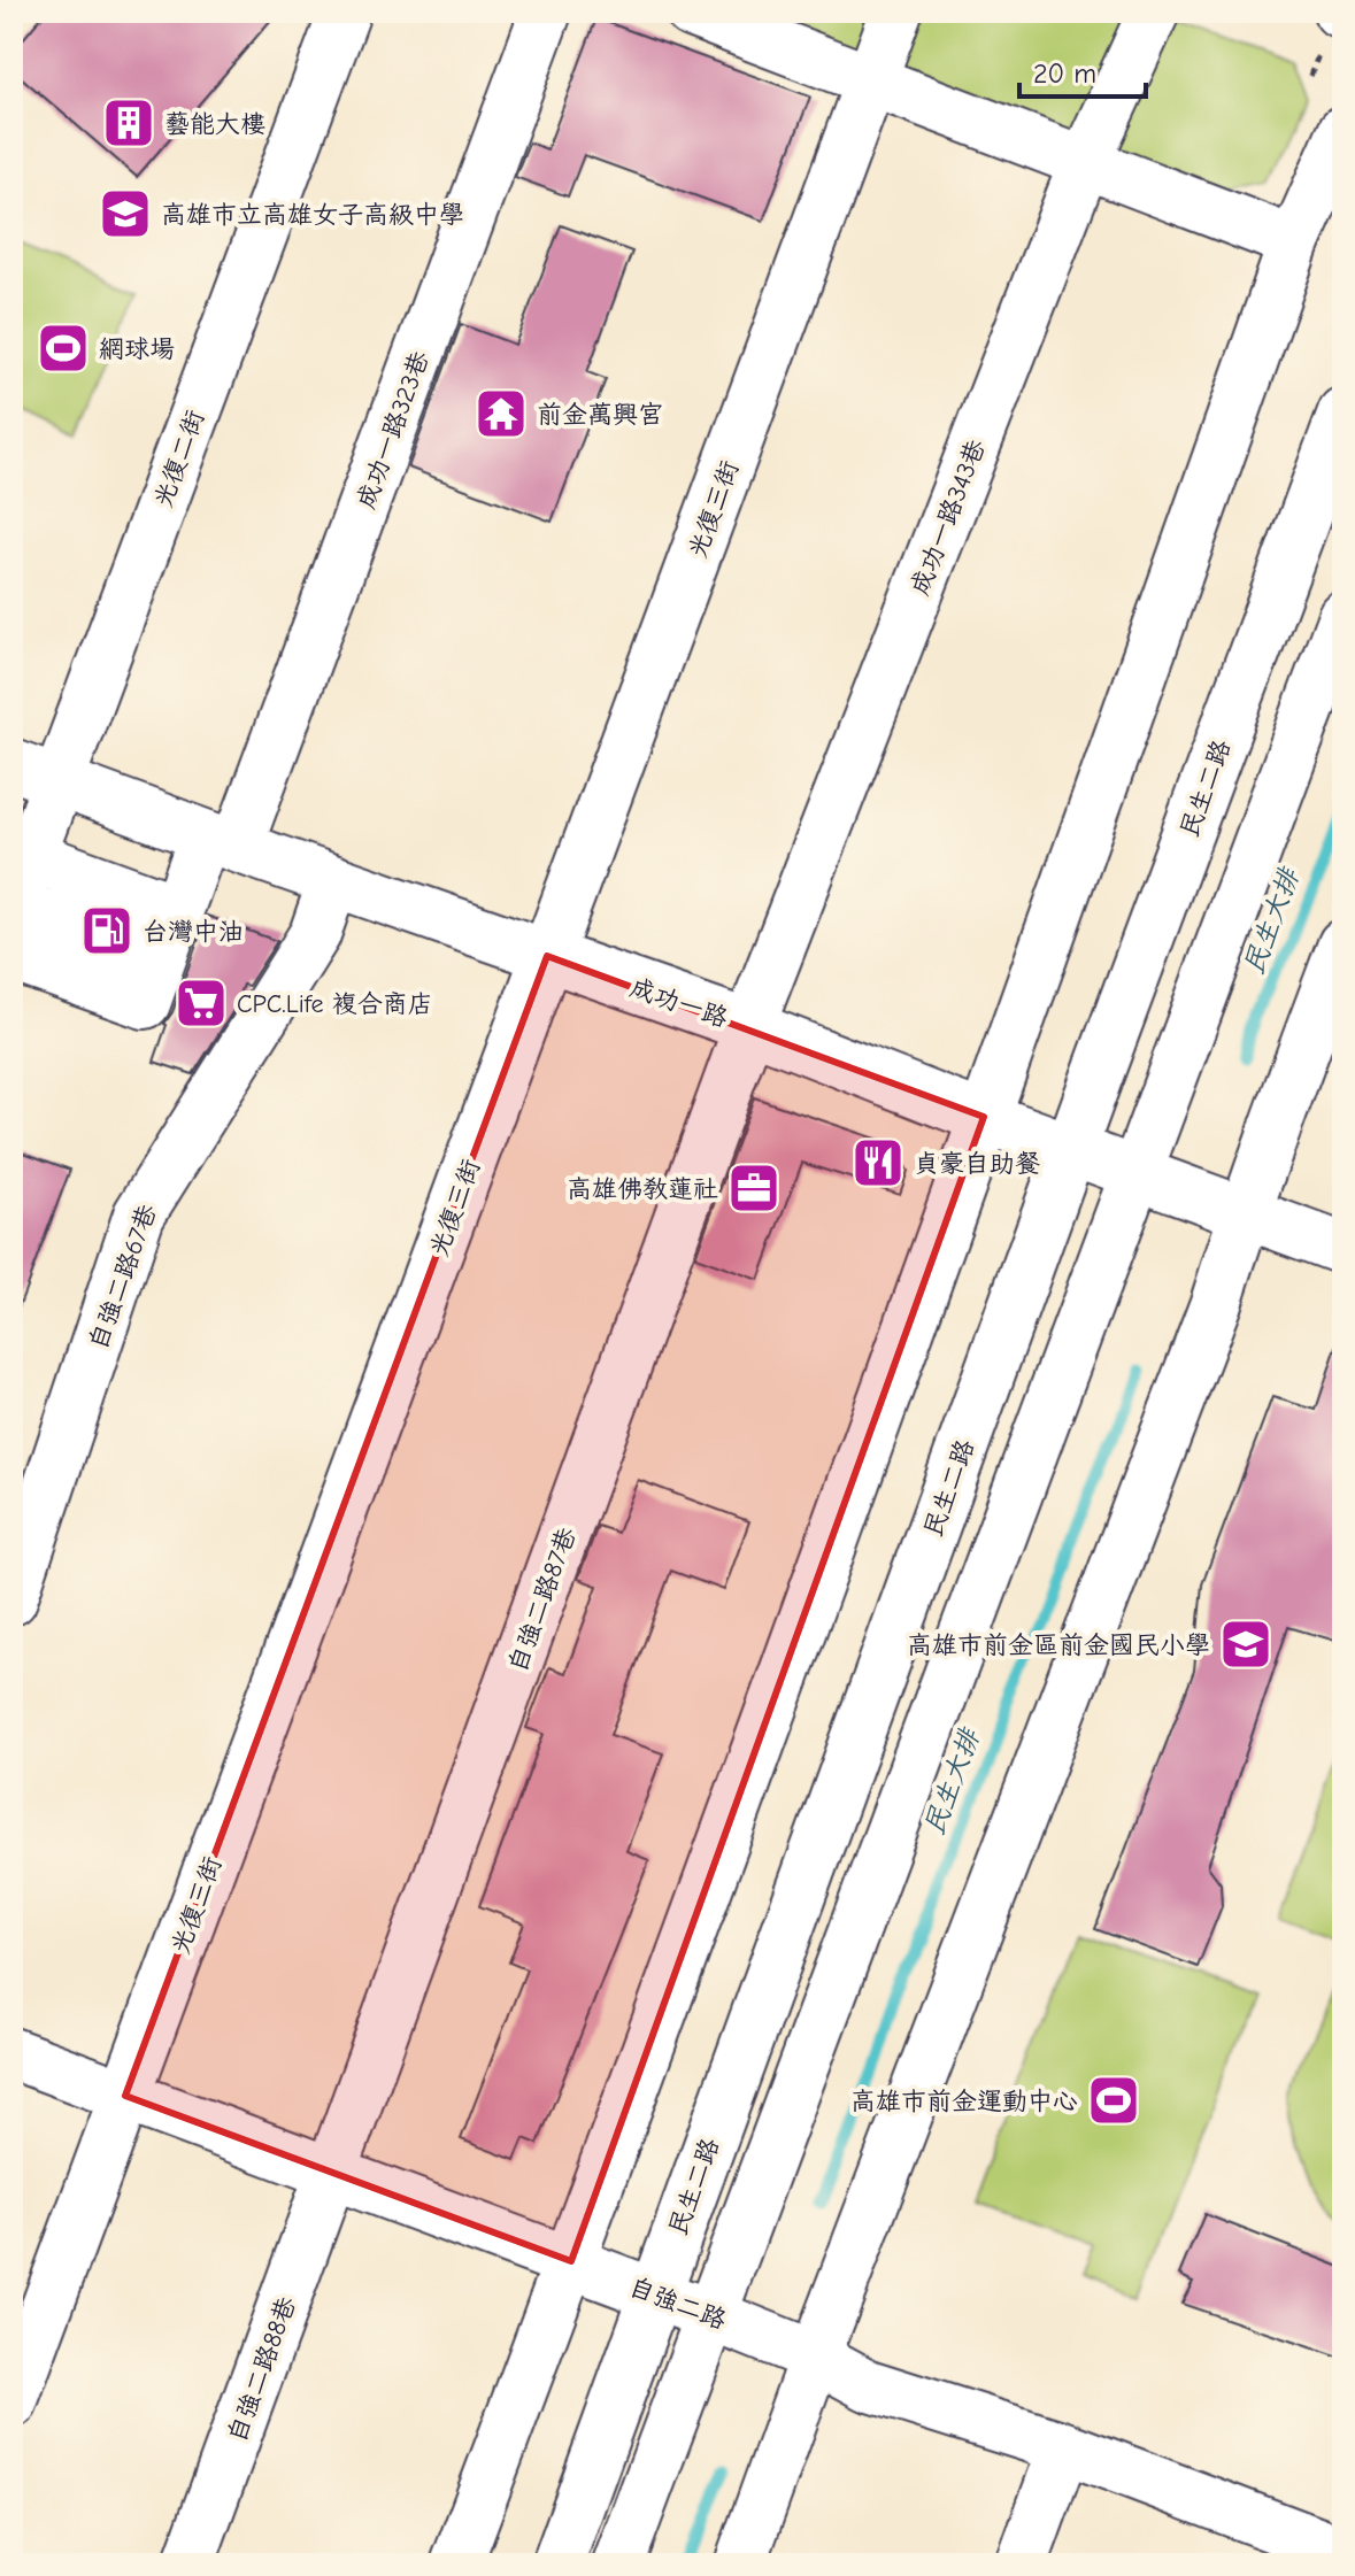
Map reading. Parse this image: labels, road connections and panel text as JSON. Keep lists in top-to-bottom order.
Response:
{
  "streets": {
    "main road": [
      "成功一路323巷",
      "光復二街",
      "光復三街",
      "成功一路343巷",
      "民生二路",
      "成功一路",
      "自強二路67巷",
      "自強二路87巷",
      "自強二路",
      "自強二路88巷"
    ]
  },
  "crossings": [
    ["成功一路323巷", "光復二街"],
    ["成功一路323巷", "成功一路"],
    ["光復二街", "成功一路"],
    ["光復三街", "成功一路"],
    ["光復三街", "自強二路"],
    ["成功一路343巷", "成功一路"],
    ["成功一路343巷", "自強二路87巷"],
    ["民生二路", "成功一路"],
    ["民生二路", "自強二路"],
    ["成功一路", "自強二路67巷"],
    ["成功一路", "自強二路87巷"],
    ["自強二路87巷", "自強二路"],
    ["自強二路87巷", "自強二路88巷"],
    ["自強二路", "自強二路88巷"]
  ],
  "water": ["民生大排"],
  "places": {
    "building": ["藝能大樓"],
    "school or university": ["高雄市立高雄女子高級中學", "高雄市前金區前金國民小學"],
    "sports": ["網球場", "高雄市前金運動中心"],
    "temple": ["前金萬興宮"],
    "fuel station": ["台灣中油"],
    "supermarket": ["CPC.Life 複合商店"],
    "restaurant": ["貞豪自助餐"],
    "office": ["高雄佛教蓮社"]
  },
  "scale_bar": "20 m"
}
